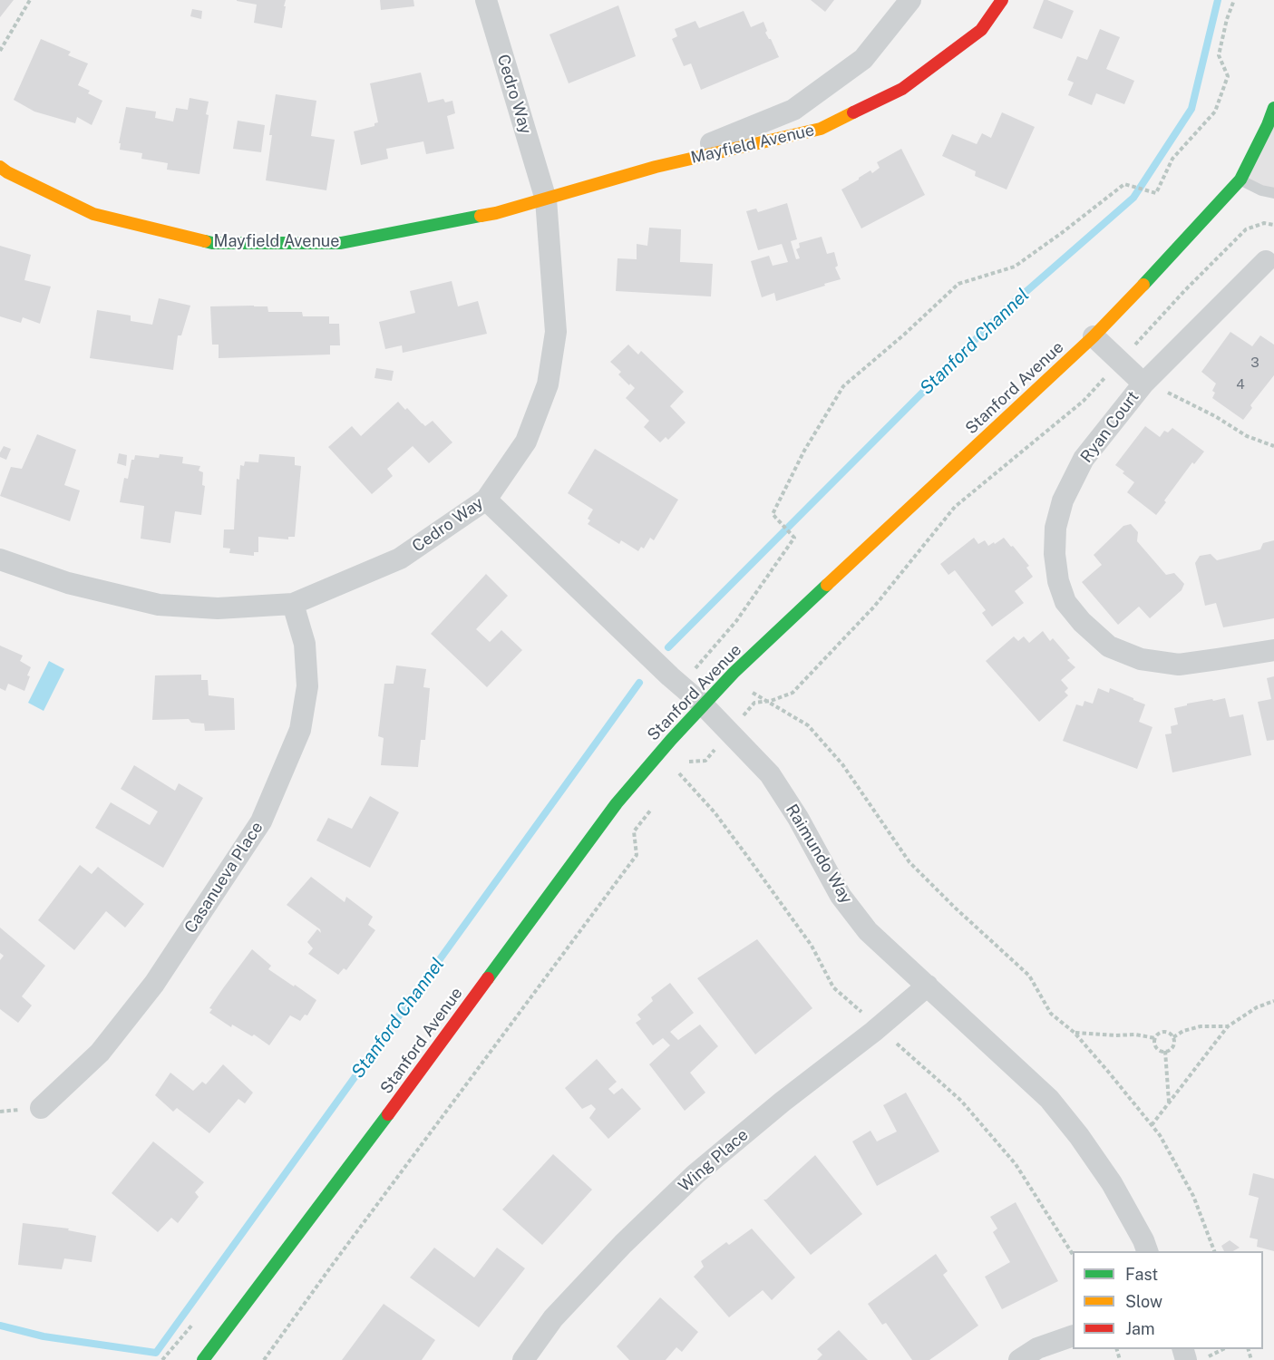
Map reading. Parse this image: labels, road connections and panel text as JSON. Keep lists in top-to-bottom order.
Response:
{
  "streets": {
    "street": [
      "Cedro Way",
      "Mayfield Avenue",
      "Stanford Avenue",
      "Ryan Court",
      "Raimundo Way",
      "Casanueva Place",
      "Wing Place"
    ]
  },
  "crossings": [
    ["Cedro Way", "Mayfield Avenue"],
    ["Cedro Way", "Raimundo Way"],
    ["Cedro Way", "Casanueva Place"],
    ["Stanford Avenue", "Raimundo Way"],
    ["Raimundo Way", "Wing Place"]
  ],
  "water": ["Stanford Channel"],
  "house_numbers": ["3", "4"],
  "legend": ["Fast", "Slow", "Jam"]
}
